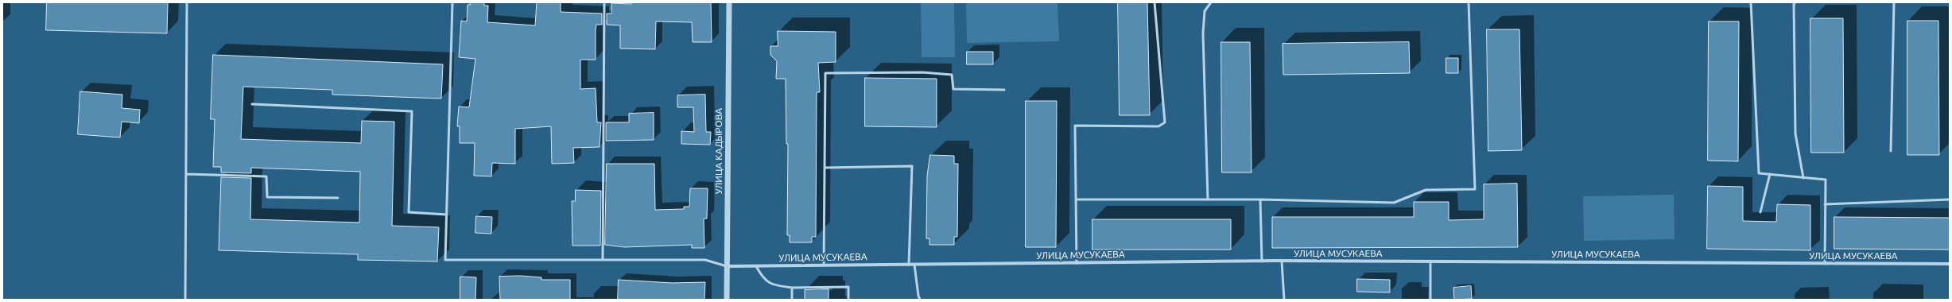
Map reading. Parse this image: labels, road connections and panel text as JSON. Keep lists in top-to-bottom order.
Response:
{
  "streets": {
    "street": ["УЛИЦА КАДЫРОВА", "УЛИЦА МУСУКАЕВА"]
  },
  "crossings": [
    ["УЛИЦА КАДЫРОВА", "УЛИЦА МУСУКАЕВА"]
  ]
}
